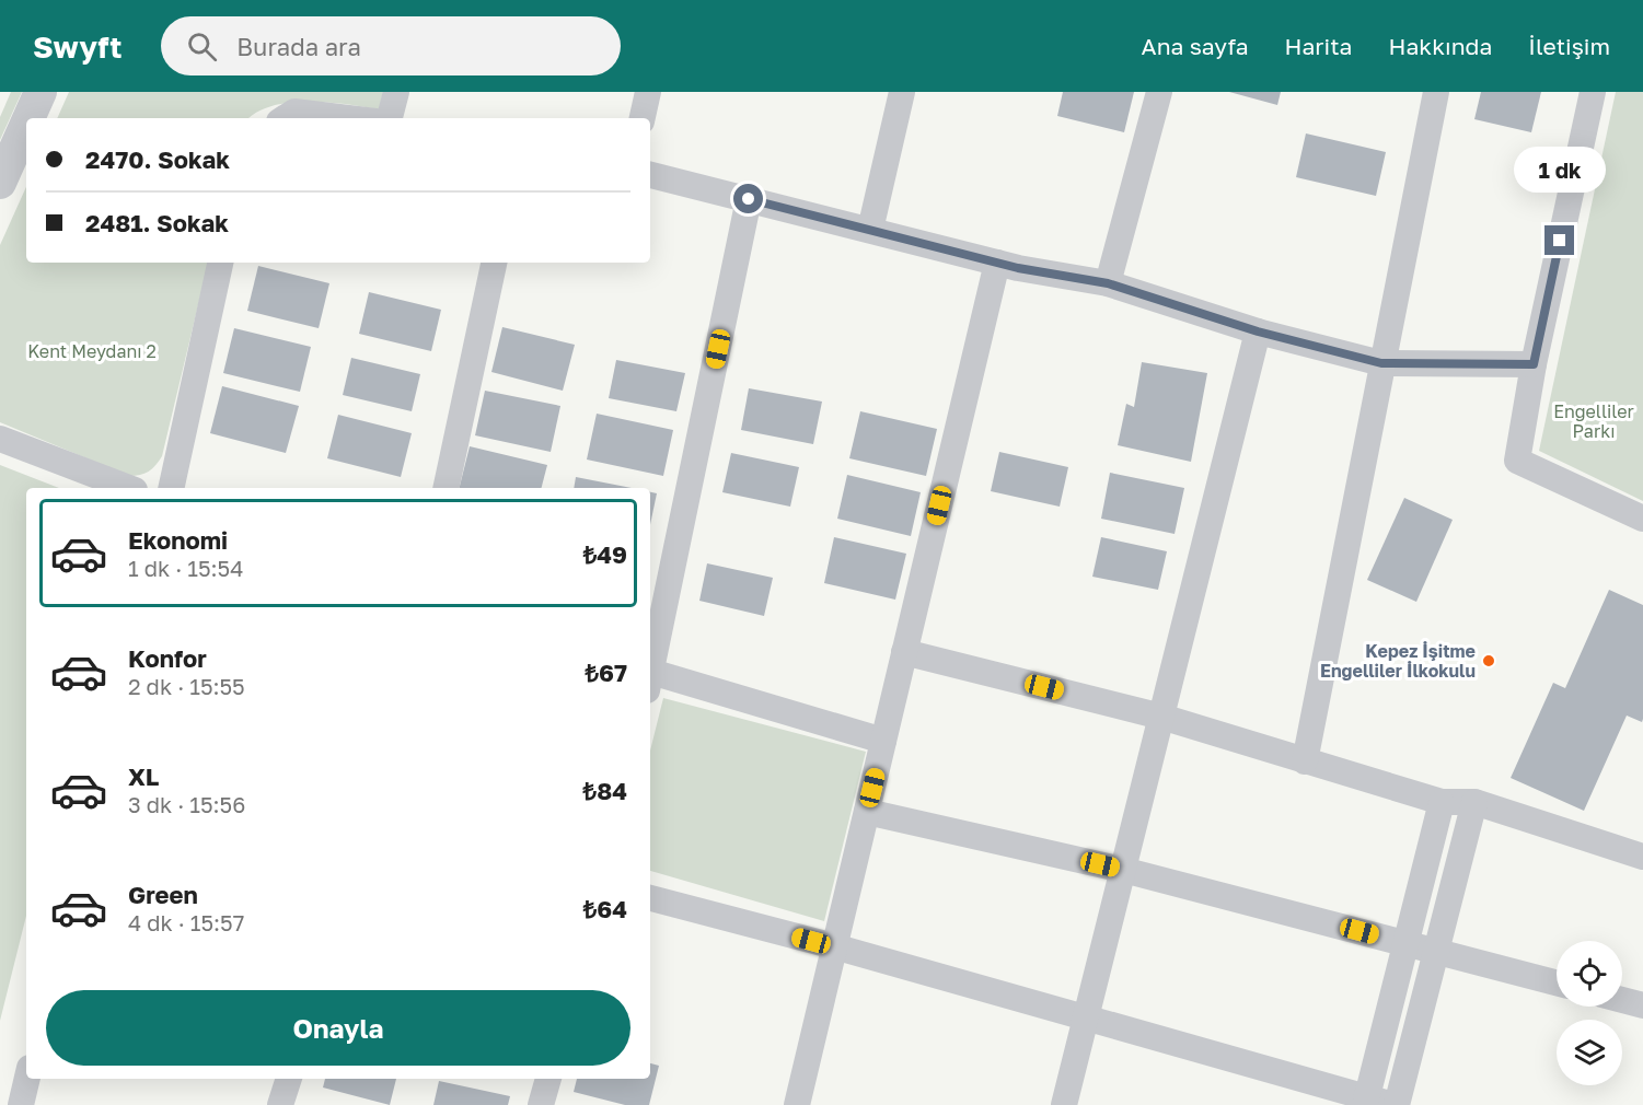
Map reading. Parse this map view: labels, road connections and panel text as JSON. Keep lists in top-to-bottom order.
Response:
{
  "parks": ["Kent Meydanı 2", "Engelliler Parkı"],
  "places": ["Kepez İşitme Engelliler İlkokulu"],
  "page": {
    "header": "Swyft",
    "search": "Burada ara",
    "nav": [
      "Ana sayfa",
      "Harita",
      "Hakkında",
      "İletişim"
    ],
    "banner": ["2470. Sokak", "2481. Sokak"],
    "bubble": "1 dk",
    "list": [
      {
        "name": "Ekonomi",
        "note": "1 dk · 15:54",
        "value": "₺49"
      },
      {
        "name": "Konfor",
        "note": "2 dk · 15:55",
        "value": "₺67"
      },
      {
        "name": "XL",
        "note": "3 dk · 15:56",
        "value": "₺84"
      },
      {
        "name": "Green",
        "note": "4 dk · 15:57",
        "value": "₺64"
      }
    ],
    "buttons": "Onayla"
  }
}
